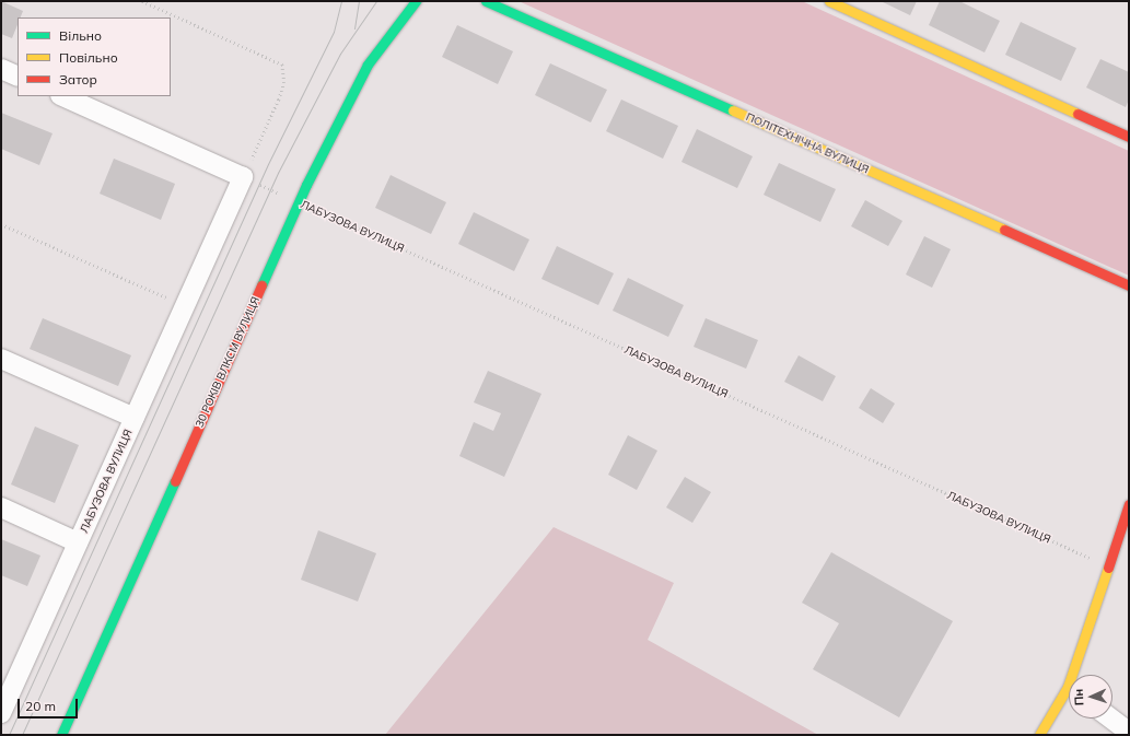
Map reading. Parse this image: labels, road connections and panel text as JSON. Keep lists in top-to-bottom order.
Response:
{
  "streets": {
    "street": ["ПОЛІТЕХНІЧНА ВУЛИЦЯ", "ЛАБУЗОВА ВУЛИЦЯ", "30 РОКІВ ВЛКСМ ВУЛИЦЯ"]
  },
  "crossings": [
    ["ЛАБУЗОВА ВУЛИЦЯ", "30 РОКІВ ВЛКСМ ВУЛИЦЯ"]
  ],
  "legend": ["Вільно", "Повільно", "Затор"],
  "scale_bar": "20 m",
  "north": "left"
}
